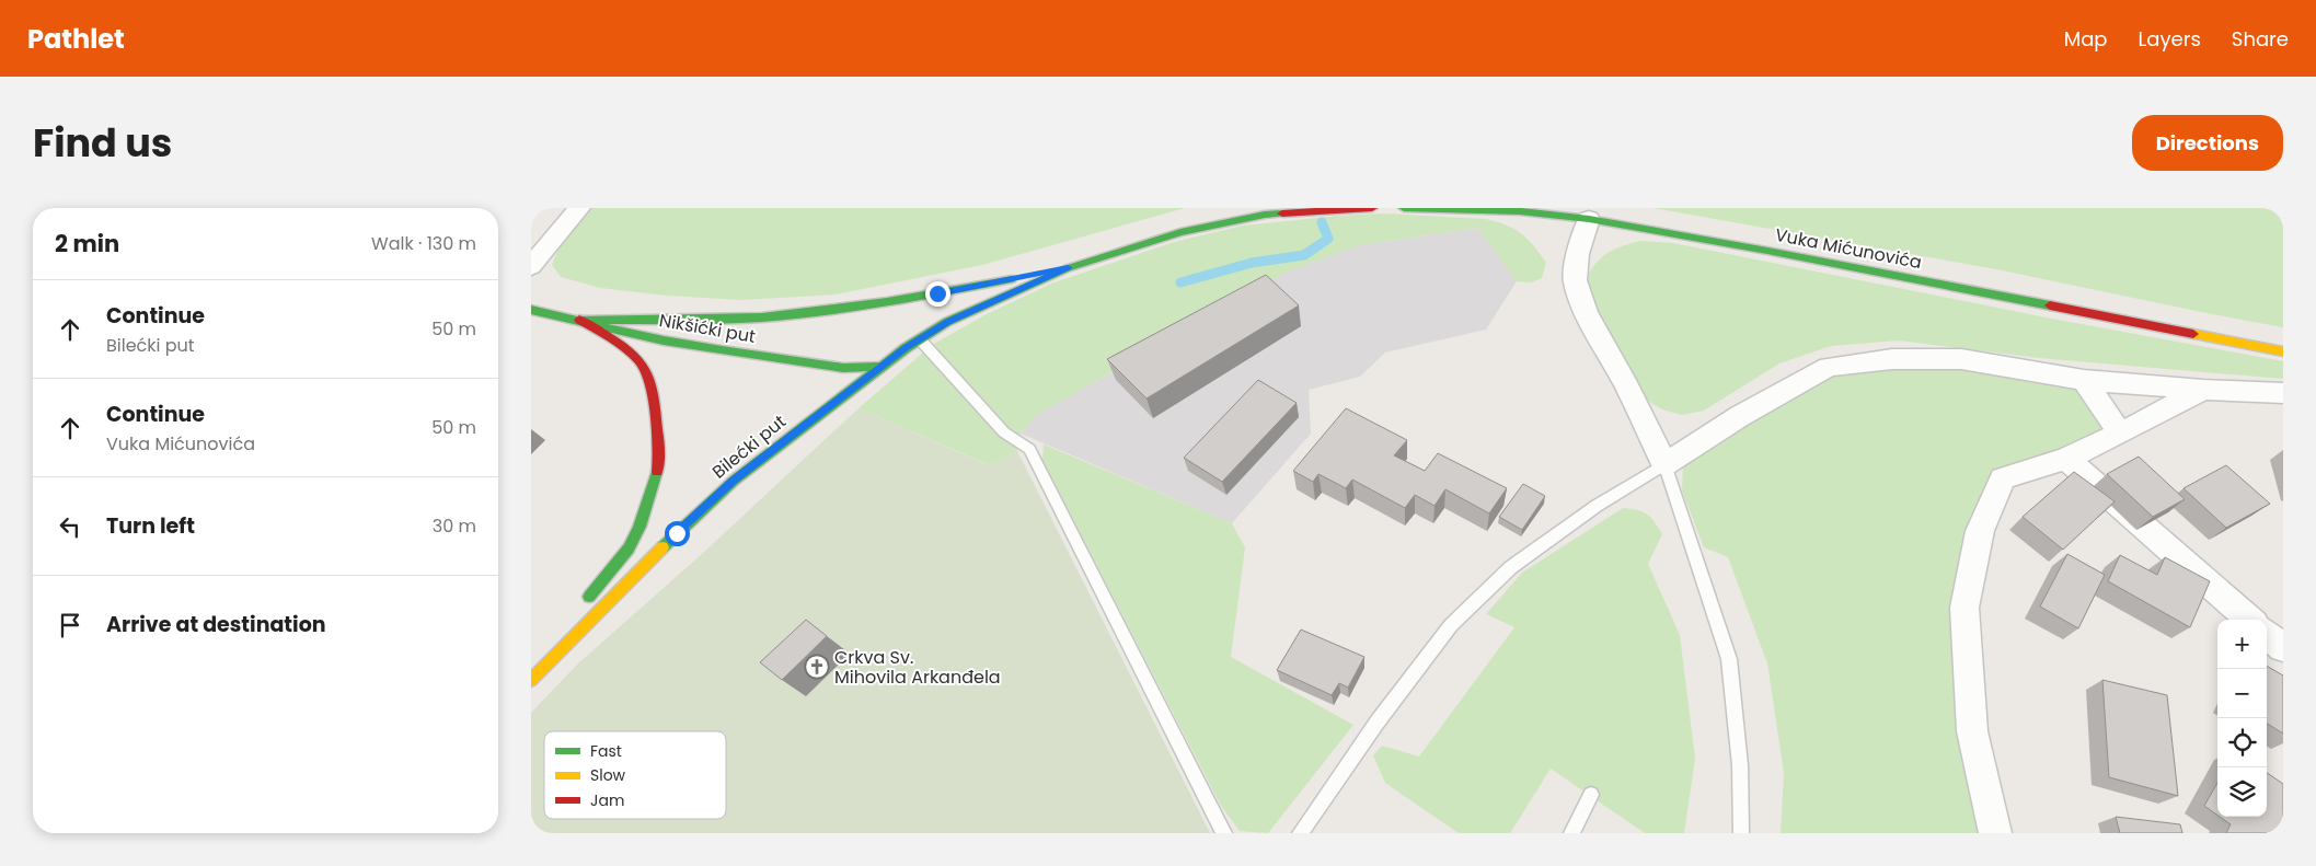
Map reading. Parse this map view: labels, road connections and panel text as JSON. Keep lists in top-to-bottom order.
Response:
{
  "streets": {
    "main road": ["Vuka Mićunovića", "Nikšićki put", "Bilećki put"]
  },
  "crossings": [
    ["Nikšićki put", "Bilećki put"]
  ],
  "places": {
    "church": ["Crkva Sv. Mihovila Arkanđela"]
  },
  "legend": ["Fast", "Slow", "Jam"],
  "page": {
    "header": "Pathlet",
    "nav": ["Map", "Layers", "Share"],
    "title": "Find us",
    "buttons": "Directions",
    "heading": ["2 min", "Walk · 130 m"],
    "list": [
      ["Continue", "Bilećki put", "50 m"],
      ["Continue", "Vuka Mićunovića", "50 m"],
      ["Turn left", "30 m"],
      "Arrive at destination"
    ],
    "map_buttons": ["+", "−"]
  }
}
